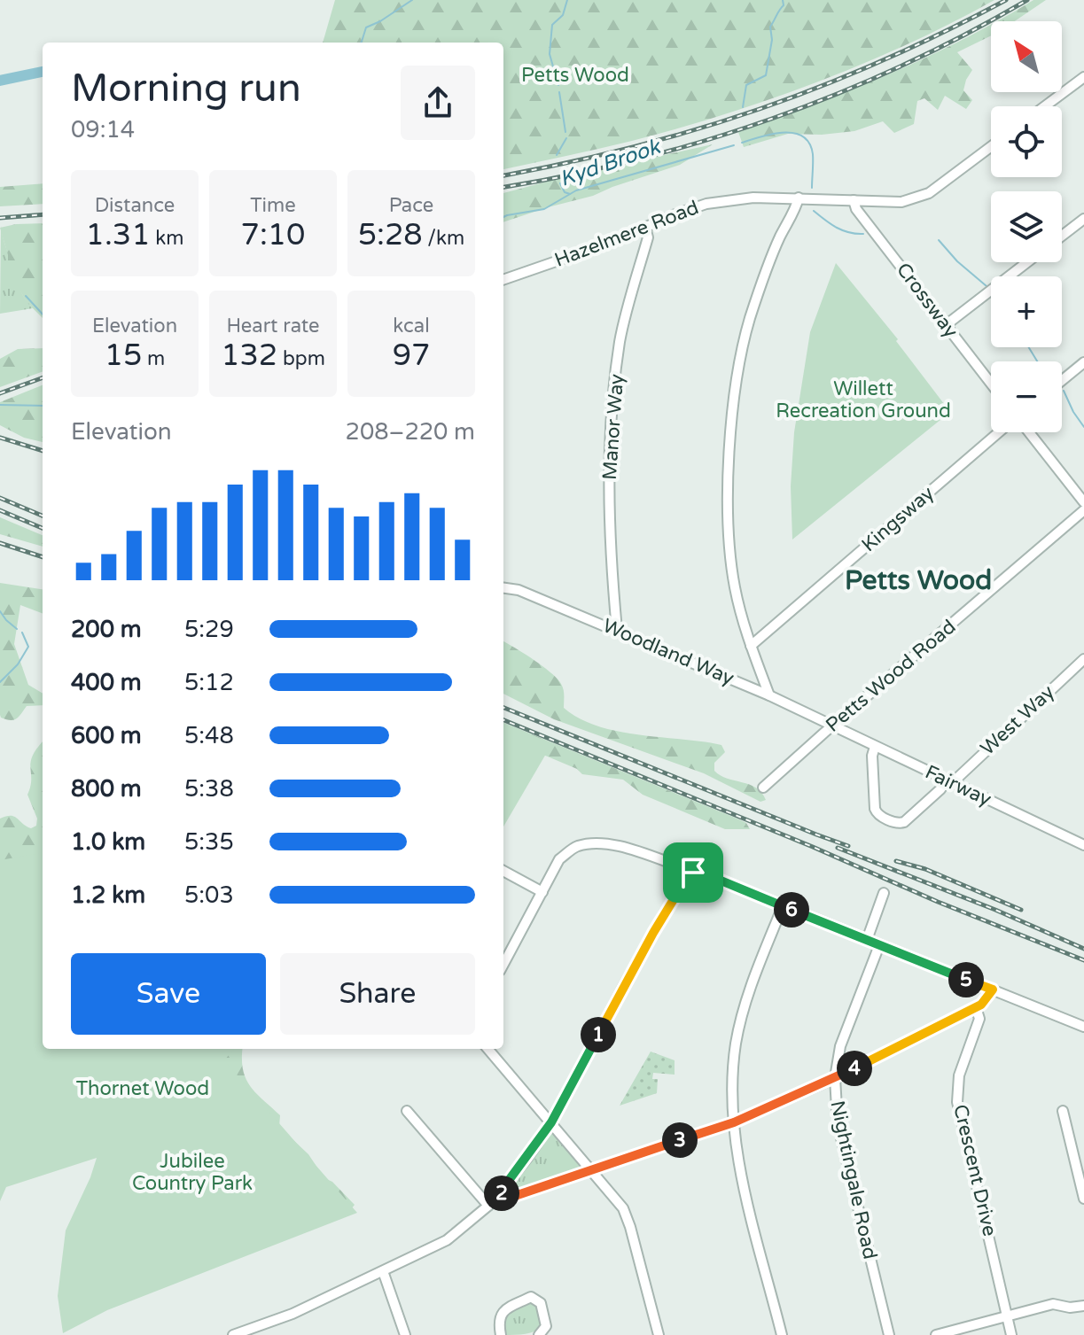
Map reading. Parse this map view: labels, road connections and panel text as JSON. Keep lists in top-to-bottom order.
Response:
{
  "streets": {
    "street": [
      "Hazelmere Road",
      "Crossway",
      "Manor Way",
      "Kingsway",
      "Woodland Way",
      "Petts Wood Road",
      "West Way",
      "Fairway",
      "Crescent Drive",
      "Nightingale Road"
    ]
  },
  "crossings": [
    ["Hazelmere Road", "Crossway"],
    ["Hazelmere Road", "Manor Way"],
    ["Manor Way", "Woodland Way"],
    ["Woodland Way", "Petts Wood Road"],
    ["Woodland Way", "Fairway"],
    ["Petts Wood Road", "Fairway"],
    ["West Way", "Fairway"]
  ],
  "districts": ["Petts Wood"],
  "water": ["Kyd Brook"],
  "parks": [
    "Petts Wood",
    "Willett Recreation Ground",
    "Thornet Wood",
    "Jubilee Country Park"
  ],
  "north": "top left",
  "page": {
    "map_buttons": ["+", "−"],
    "heading": ["Morning run", "09:14"],
    "stats": [
      ["Distance", "1.31 km"],
      ["Time", "7:10"],
      ["Pace", "5:28 /km"],
      ["Elevation", "15 m"],
      ["Heart rate", "132 bpm"],
      ["kcal", "97"]
    ],
    "chart": ["Elevation", "208–220 m"],
    "list": [
      {
        "name": "200 m",
        "note": "5:29"
      },
      {
        "name": "400 m",
        "note": "5:12"
      },
      {
        "name": "600 m",
        "note": "5:48"
      },
      {
        "name": "800 m",
        "note": "5:38"
      },
      {
        "name": "1.0 km",
        "note": "5:35"
      },
      {
        "name": "1.2 km",
        "note": "5:03"
      }
    ],
    "pins": [
      "6",
      "5",
      "1",
      "4",
      "3",
      "2"
    ],
    "buttons": ["Save", "Share"]
  }
}
